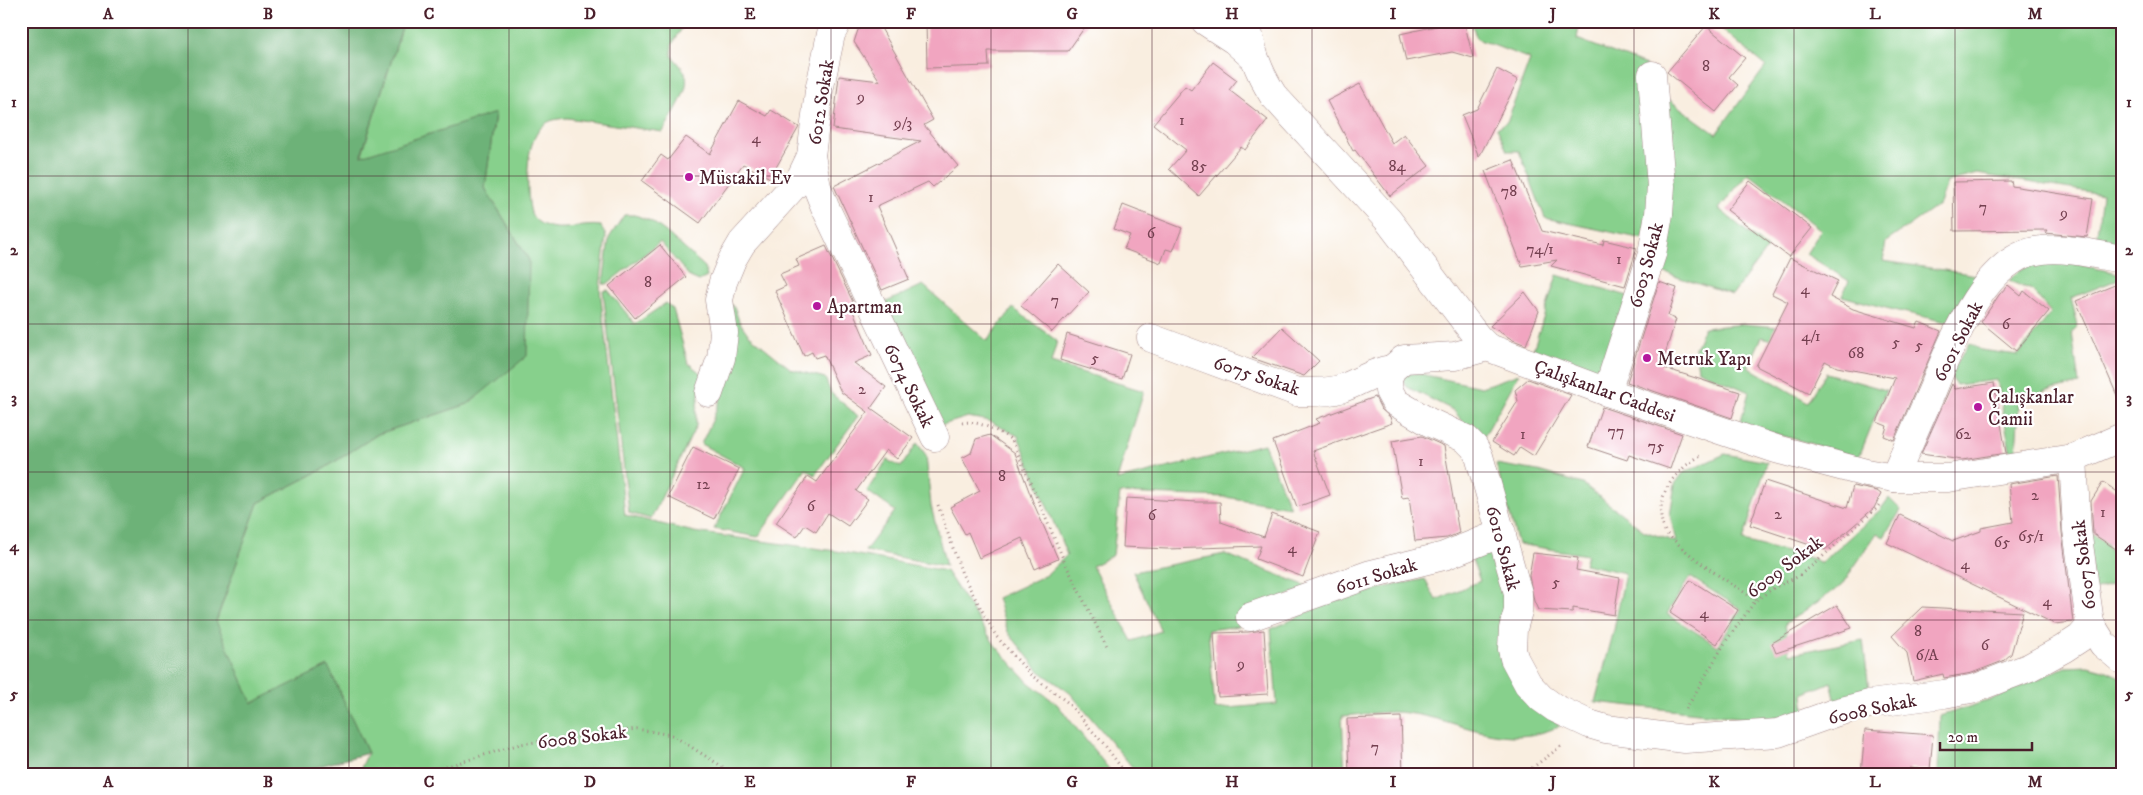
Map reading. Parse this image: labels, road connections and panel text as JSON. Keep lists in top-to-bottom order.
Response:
{
  "streets": {
    "street": [
      "6012 Sokak",
      "6003 Sokak",
      "6001 Sokak",
      "6075 Sokak",
      "6074 Sokak",
      "Çalışkanlar Caddesi",
      "6010 Sokak",
      "6007 Sokak",
      "6011 Sokak",
      "6008 Sokak"
    ],
    "path": ["6009 Sokak"]
  },
  "crossings": [
    ["6012 Sokak", "6074 Sokak"],
    ["6003 Sokak", "Çalışkanlar Caddesi"],
    ["6001 Sokak", "Çalışkanlar Caddesi"],
    ["6001 Sokak", "6009 Sokak"],
    ["6075 Sokak", "Çalışkanlar Caddesi"],
    ["6075 Sokak", "6010 Sokak"],
    ["Çalışkanlar Caddesi", "6007 Sokak"],
    ["Çalışkanlar Caddesi", "6009 Sokak"],
    ["6010 Sokak", "6011 Sokak"],
    ["6010 Sokak", "6008 Sokak"],
    ["6007 Sokak", "6008 Sokak"],
    ["6009 Sokak", "6008 Sokak"]
  ],
  "places": [
    "Müstakil Ev",
    "Apartman",
    "Metruk Yapı",
    "Çalışkanlar Camii"
  ],
  "house_numbers": [
    "8",
    "9",
    "1",
    "9/3",
    "4",
    "85",
    "84",
    "78",
    "1",
    "7",
    "9",
    "6",
    "74/1",
    "1",
    "8",
    "4",
    "7",
    "6",
    "4/1",
    "5",
    "5",
    "68",
    "5",
    "2",
    "77",
    "1",
    "62",
    "75",
    "1",
    "8",
    "12",
    "2",
    "6",
    "1",
    "2",
    "6",
    "65/1",
    "65",
    "4",
    "4",
    "5",
    "4",
    "4",
    "8",
    "6",
    "6/A",
    "9",
    "7"
  ],
  "scale_bar": "20 m",
  "grid": {
    "columns": [
      "A",
      "B",
      "C",
      "D",
      "E",
      "F",
      "G",
      "H",
      "I",
      "J",
      "K",
      "L",
      "M"
    ],
    "rows": [
      "1",
      "2",
      "3",
      "4",
      "5"
    ]
  }
}
